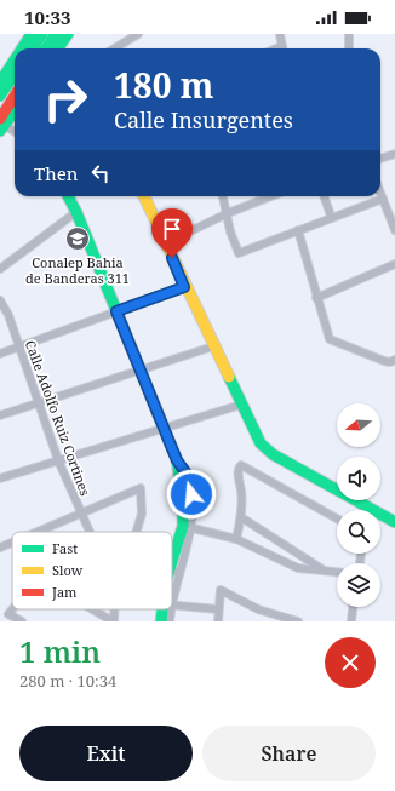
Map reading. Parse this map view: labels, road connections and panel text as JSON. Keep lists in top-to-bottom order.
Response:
{
  "streets": {
    "street": ["Calle Adolfo Ruiz Cortines"]
  },
  "places": {
    "school or university": ["Conalep Bahia de Banderas 311"]
  },
  "legend": ["Fast", "Slow", "Jam"],
  "north": "left",
  "page": {
    "status": "10:33",
    "turn": ["180 m", "Calle Insurgentes"],
    "then": "Then",
    "heading": ["1 min", "280 m · 10:34"],
    "buttons": ["Exit", "Share"]
  }
}
